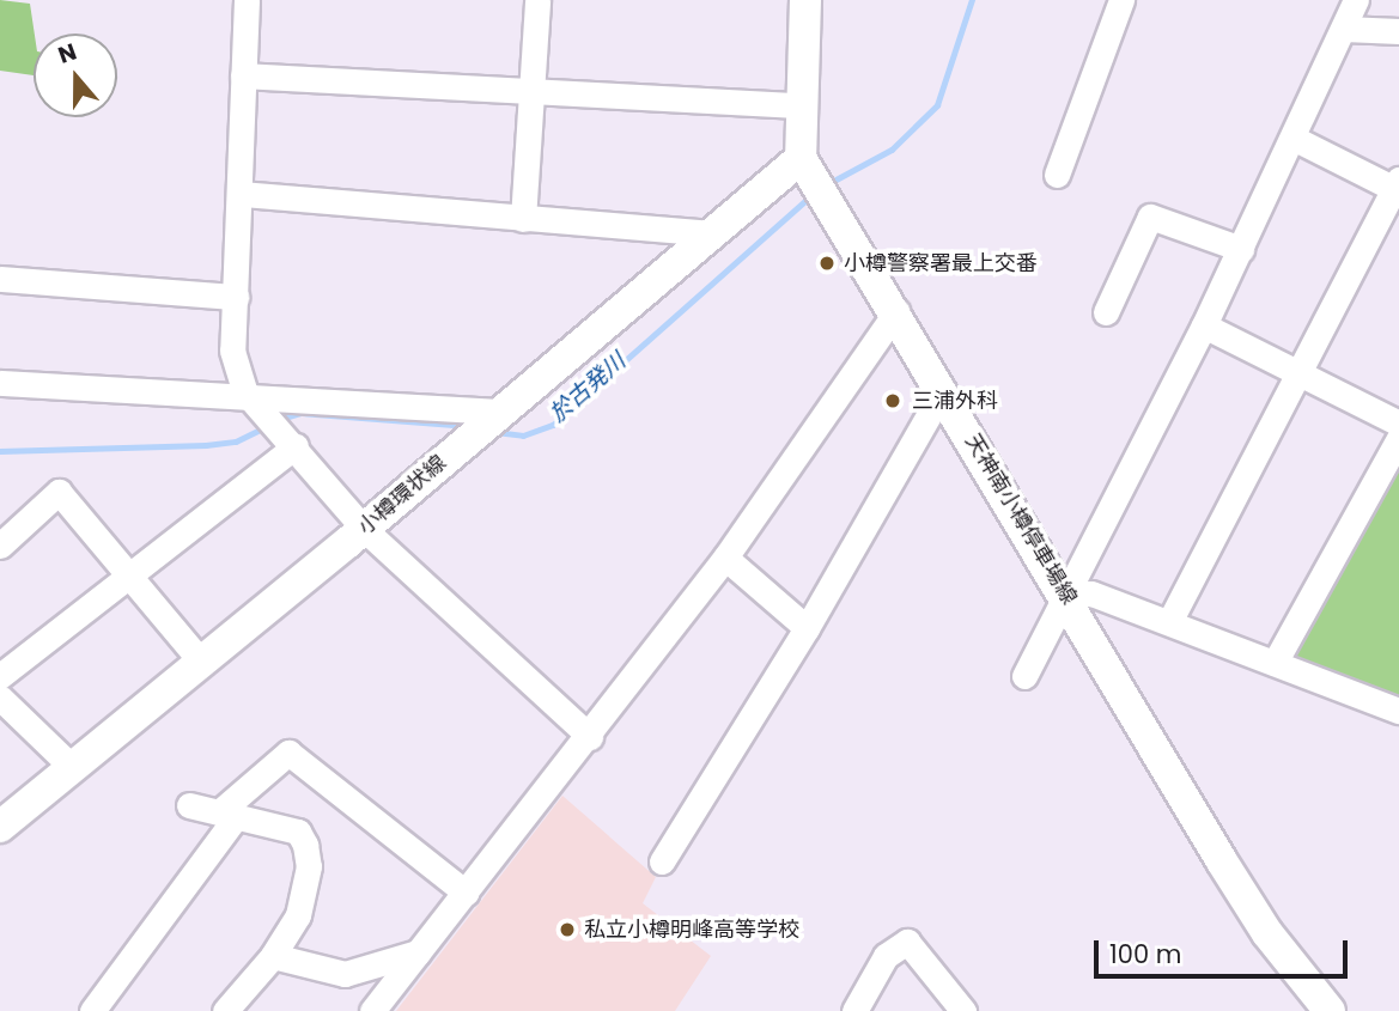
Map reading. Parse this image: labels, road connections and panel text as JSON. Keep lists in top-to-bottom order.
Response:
{
  "streets": {
    "main road": ["小樽環状線", "天神南小樽停車場線"]
  },
  "crossings": [
    ["小樽環状線", "天神南小樽停車場線"]
  ],
  "water": ["於古発川"],
  "places": ["小樽警察署最上交番", "三浦外科", "私立小樽明峰高等学校"],
  "scale_bar": "100 m",
  "north": "top"
}
